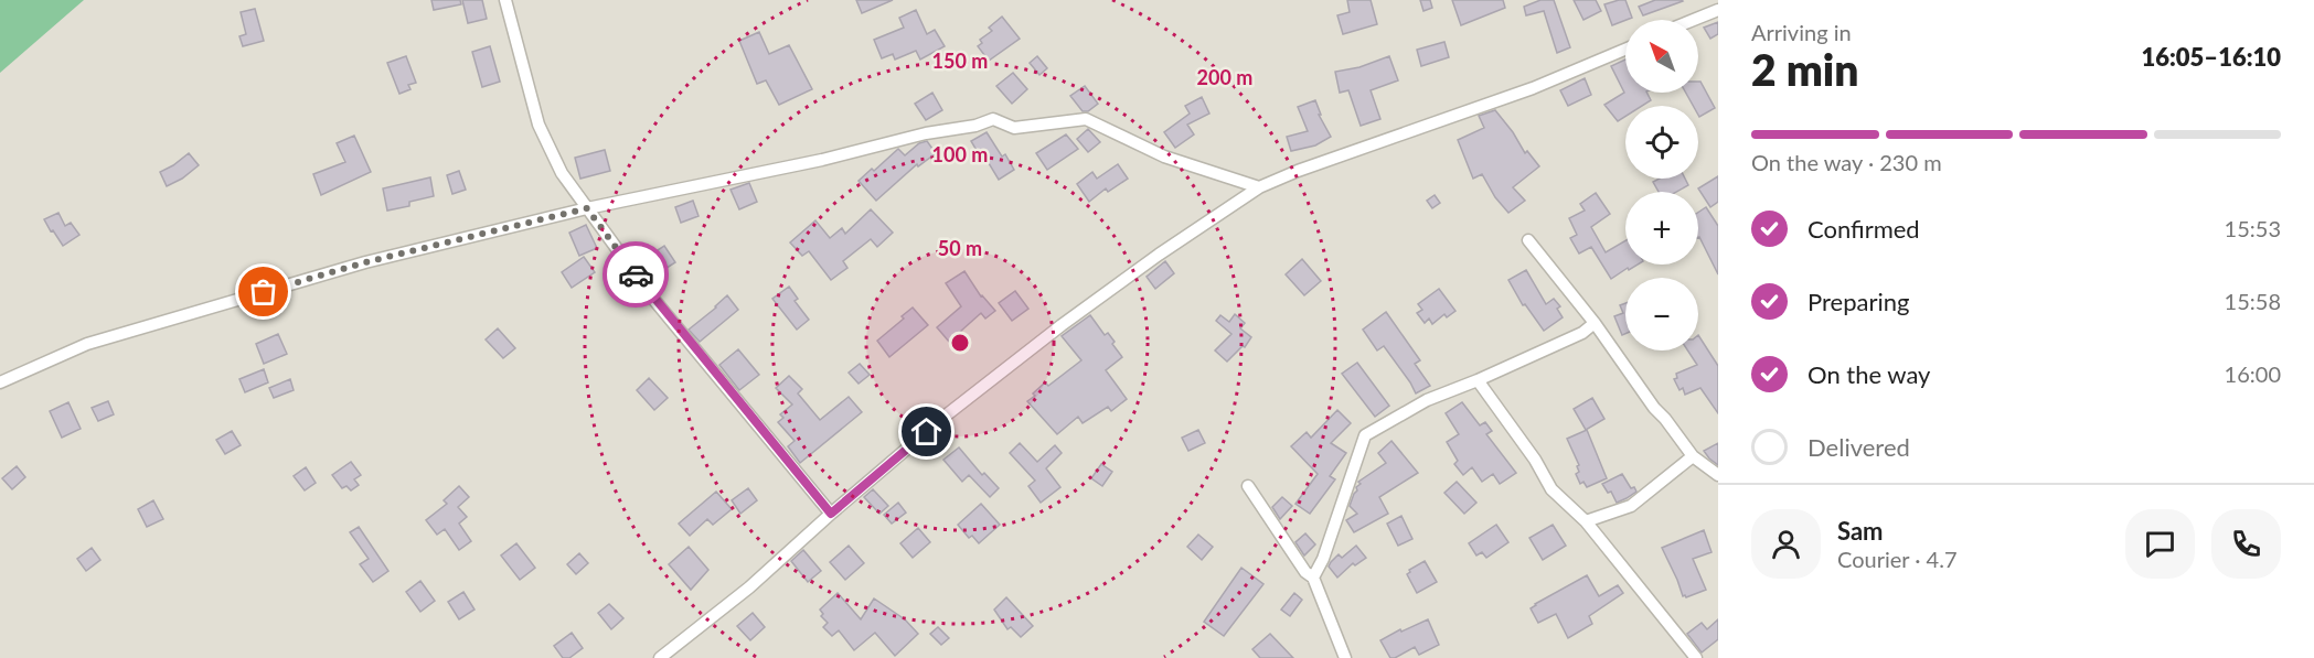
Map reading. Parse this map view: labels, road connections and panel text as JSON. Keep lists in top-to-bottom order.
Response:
{
  "north": "top left",
  "page": {
    "heading": ["2 min", "Arriving in", "16:05–16:10"],
    "panel": ["Sam", "Courier · 4.7"],
    "map_buttons": ["+", "−"],
    "bar": "On the way · 230 m",
    "list": [
      ["Confirmed", "15:53"],
      ["Preparing", "15:58"],
      ["On the way", "16:00"],
      "Delivered"
    ]
  },
  "rings": [
    "150 m",
    "200 m",
    "100 m",
    "50 m"
  ]
}
